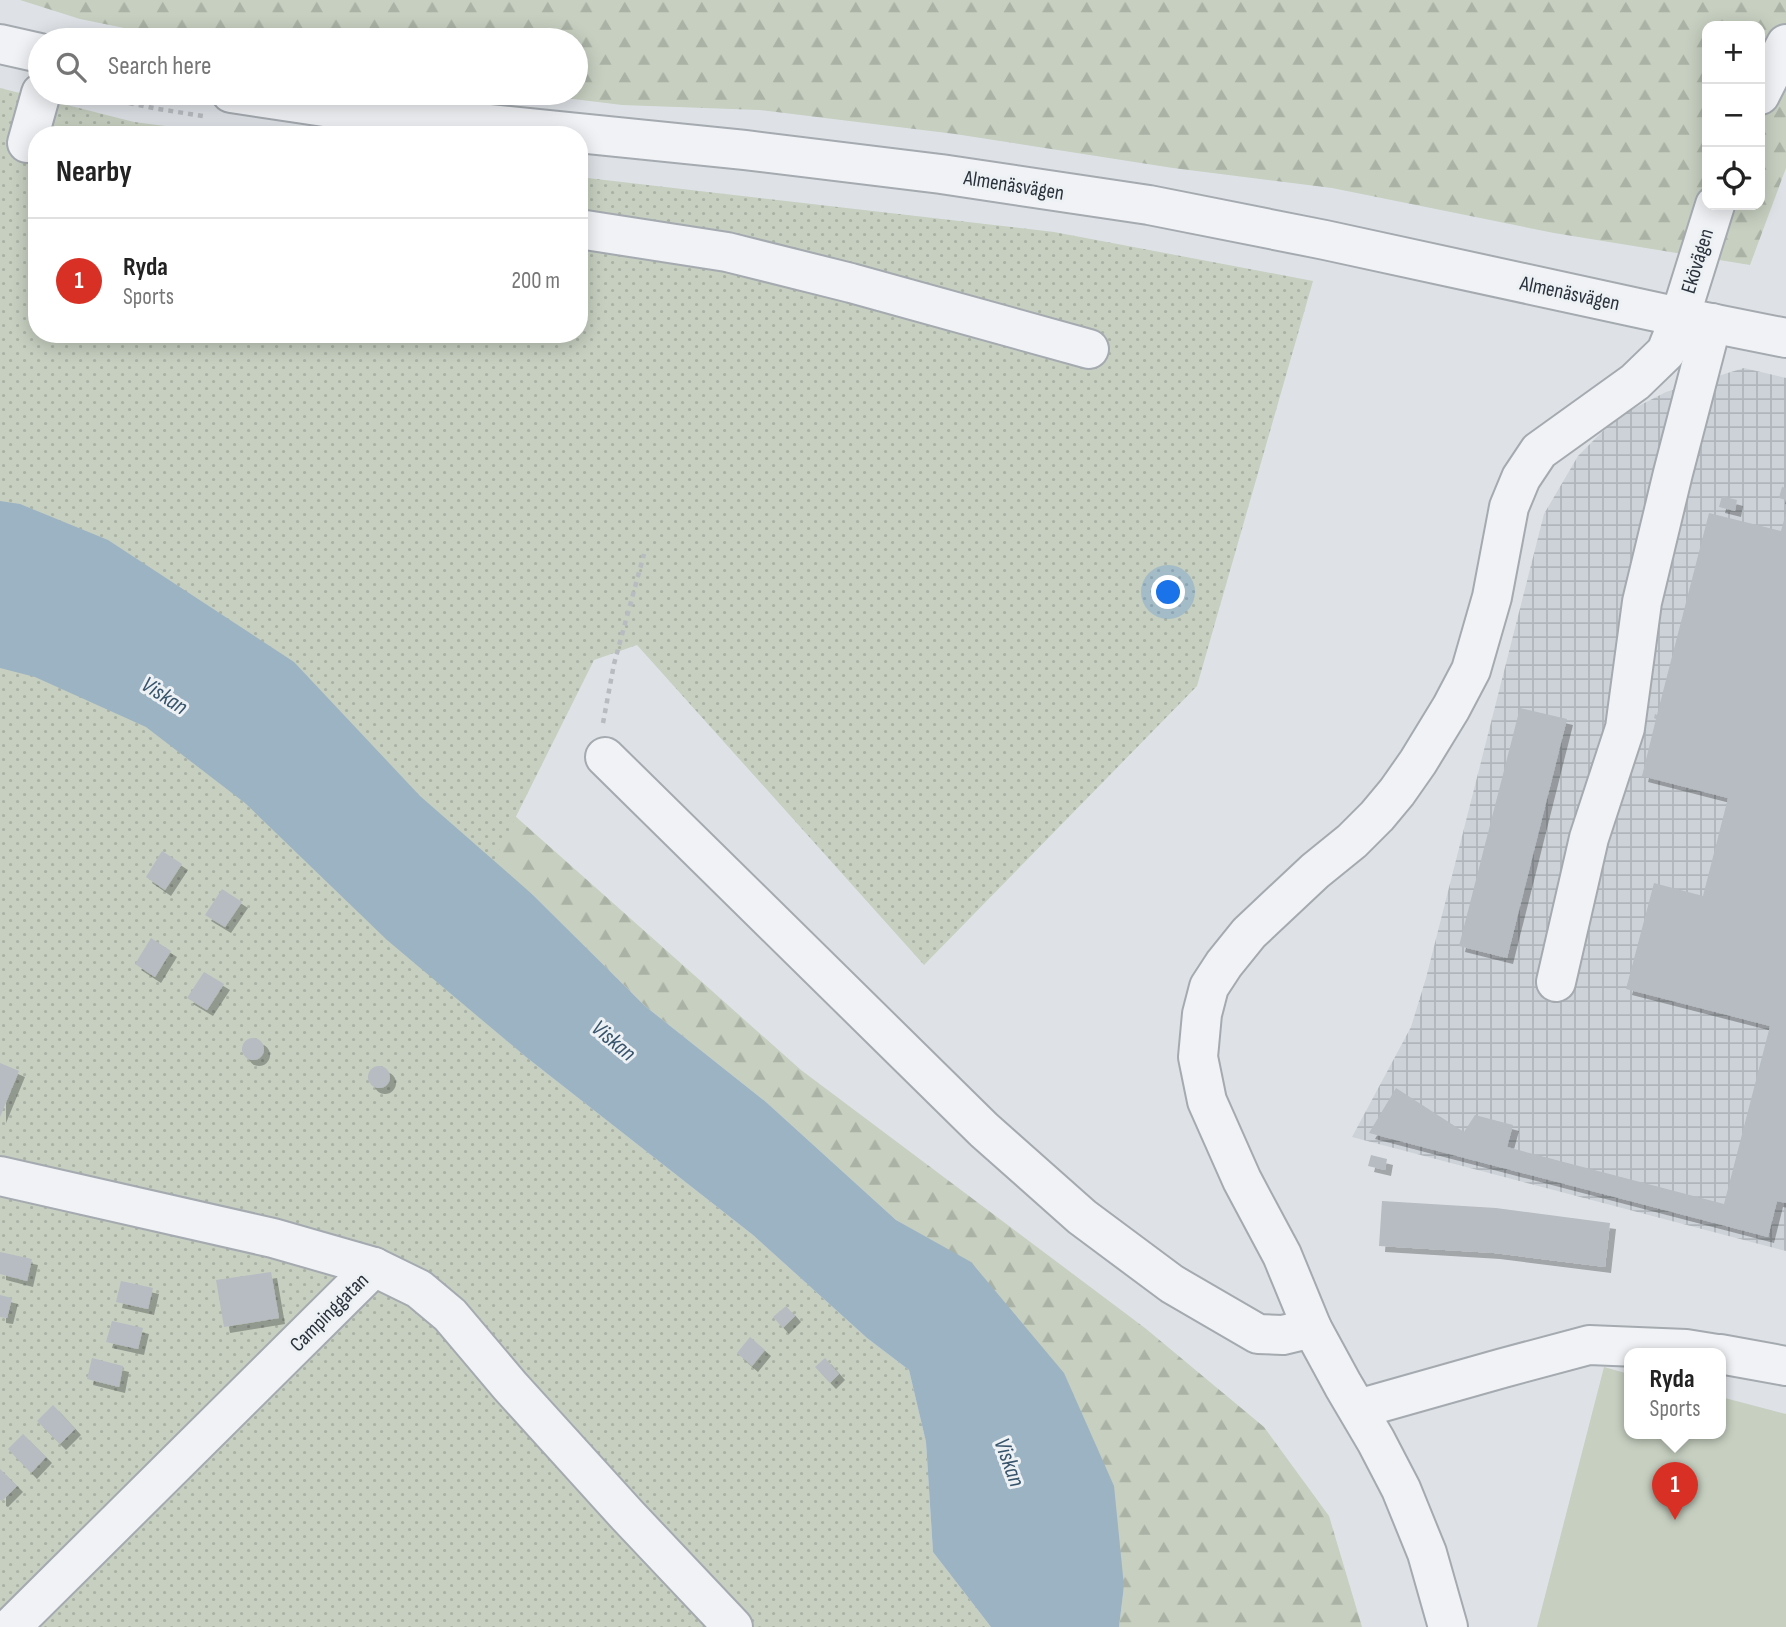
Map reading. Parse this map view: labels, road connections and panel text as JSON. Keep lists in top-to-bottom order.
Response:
{
  "streets": {
    "street": ["Almenäsvägen", "Ekövägen", "Campinggatan"]
  },
  "crossings": [
    ["Almenäsvägen", "Ekövägen"]
  ],
  "water": ["Viskan"],
  "page": {
    "map_buttons": ["+", "−"],
    "search": "Search here",
    "heading": "Nearby",
    "list": [
      {
        "mark": "1",
        "name": "Ryda",
        "note": "Sports",
        "value": "200 m"
      }
    ],
    "popup": ["Ryda", "Sports"],
    "pins": "1"
  }
}
